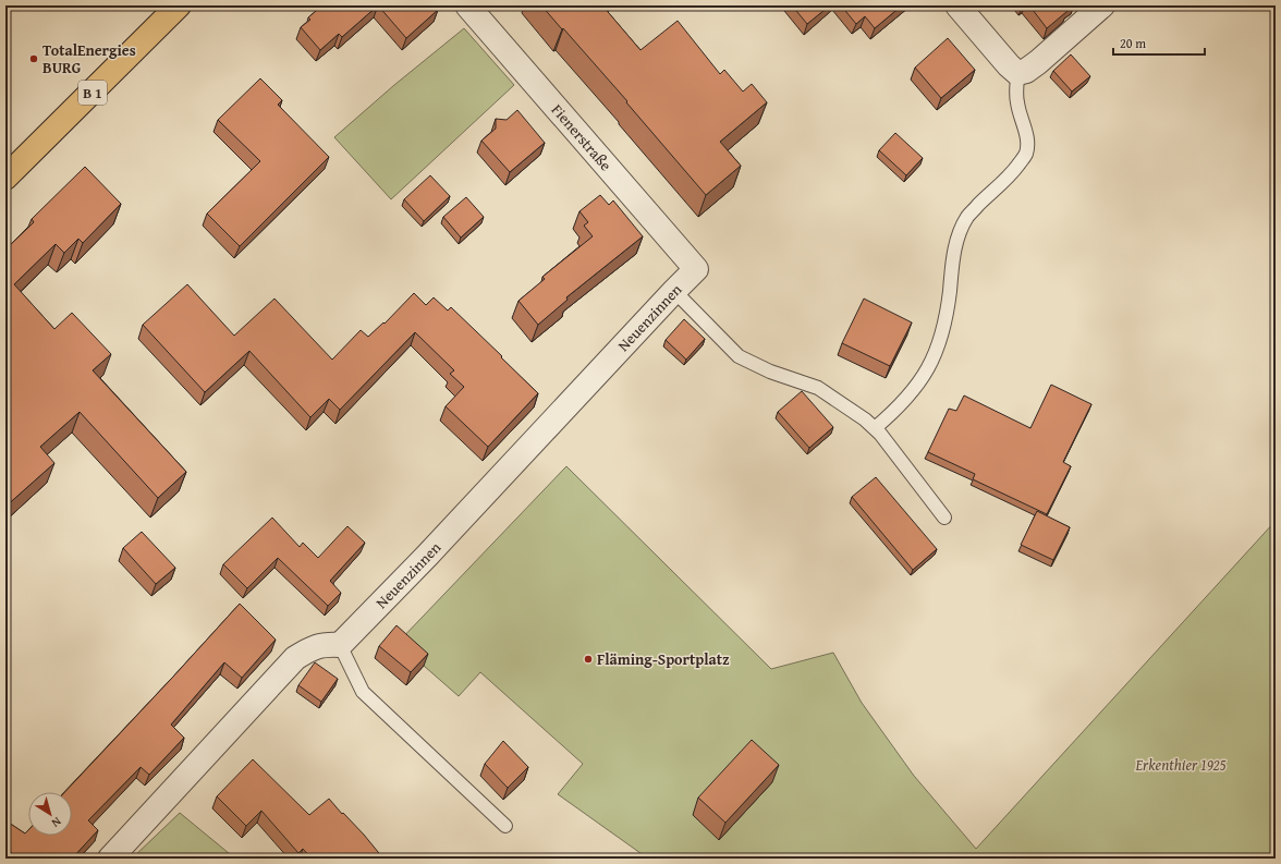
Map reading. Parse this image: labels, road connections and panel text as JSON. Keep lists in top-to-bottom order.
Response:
{
  "streets": {
    "main road": ["B 1"],
    "street": ["Fienerstraße", "Neuenzinnen"]
  },
  "crossings": [
    ["Fienerstraße", "Neuenzinnen"]
  ],
  "parks": ["Erkenthier 1925"],
  "places": ["TotalEnergies BURG", "Fläming-Sportplatz"],
  "scale_bar": "20 m",
  "north": "bottom right"
}
